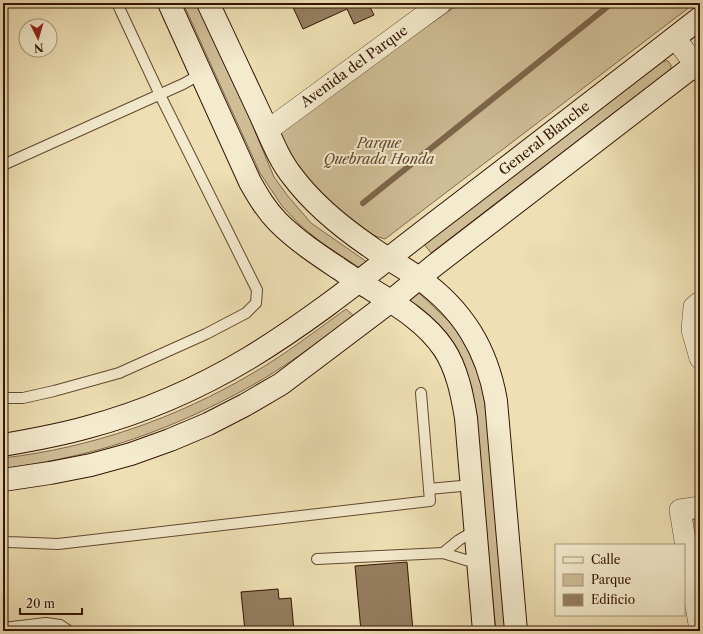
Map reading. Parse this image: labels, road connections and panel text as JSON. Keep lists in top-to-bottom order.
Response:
{
  "streets": {
    "main road": ["General Blanche"],
    "street": ["Avenida del Parque"]
  },
  "parks": ["Parque Quebrada Honda"],
  "legend": ["Calle", "Parque", "Edificio"],
  "scale_bar": "20 m",
  "north": "bottom"
}
